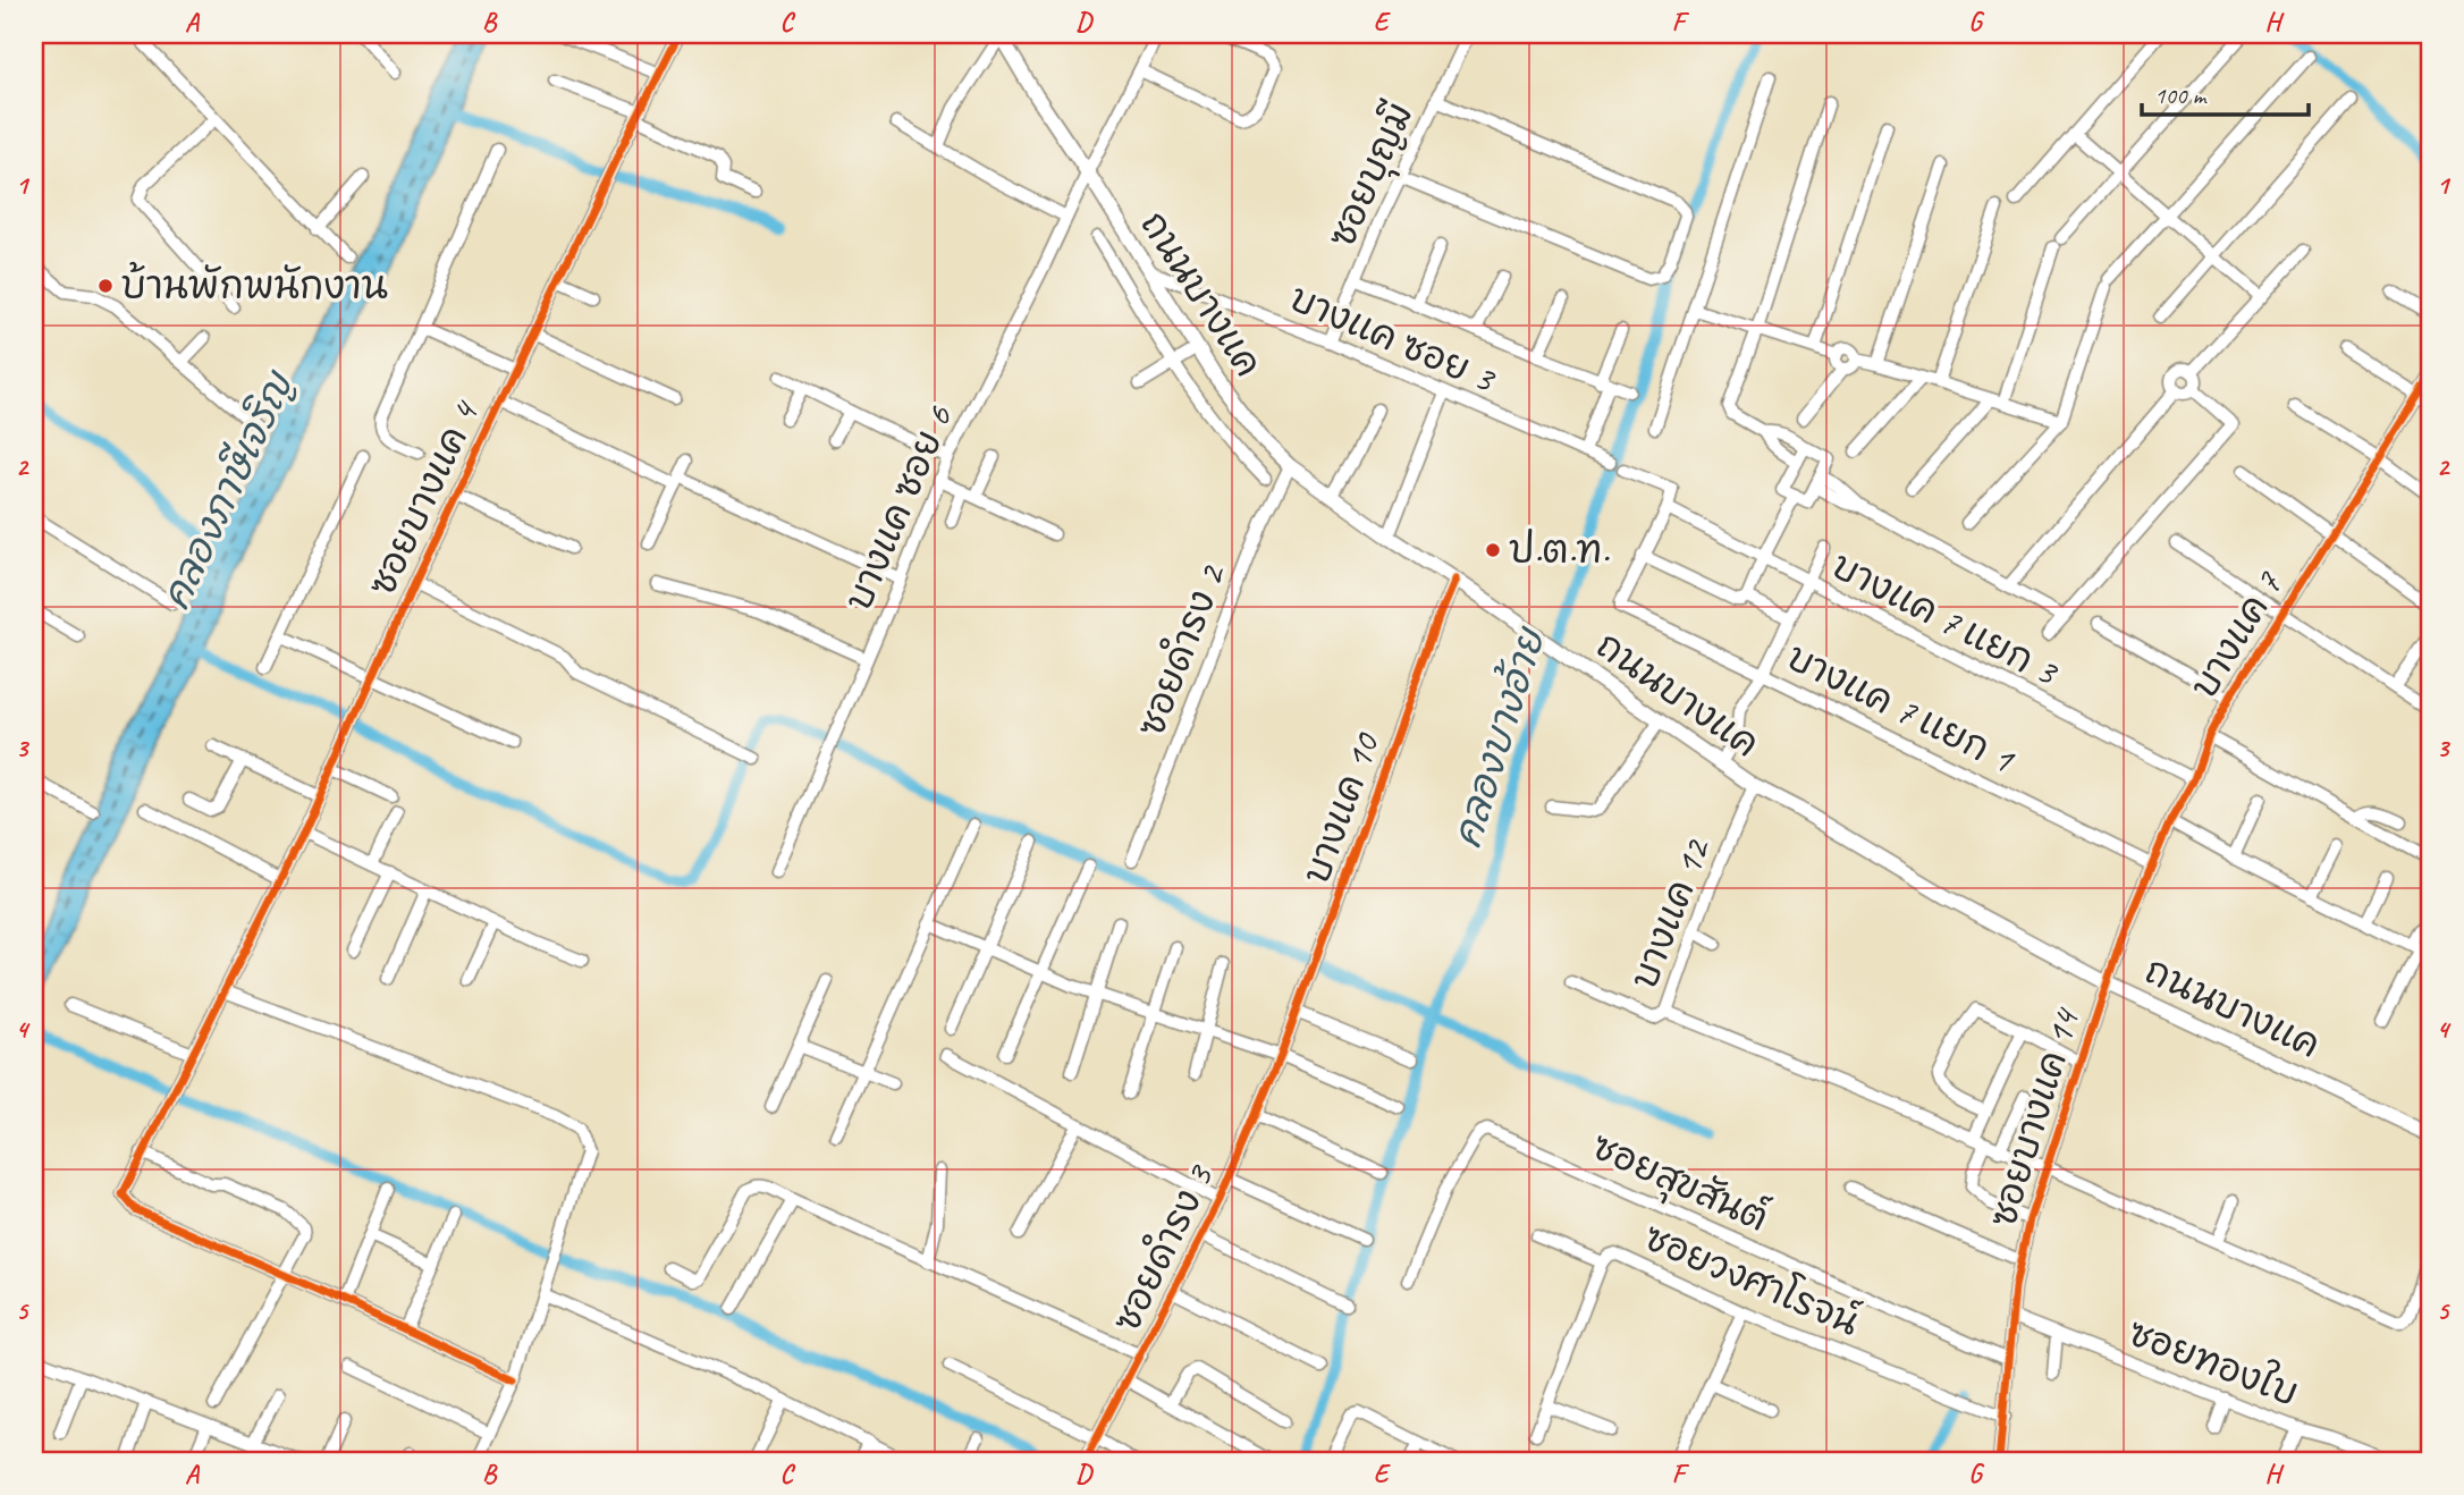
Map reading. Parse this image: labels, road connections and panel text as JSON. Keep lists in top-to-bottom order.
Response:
{
  "streets": {
    "main road": ["ถนนบางแค"],
    "street": [
      "ซอยบุญมี",
      "บางแค ซอย 3",
      "ซอยบางแค 4",
      "บางแค ซอย 6",
      "บางแค 7 แยก 3",
      "บางแค 7",
      "ซอยดำรง 2",
      "บางแค 7 แยก 1",
      "บางแค 10",
      "บางแค 12",
      "ซอยบางแค 14",
      "ซอยสุขสันต์",
      "ซอยดำรง 3",
      "ซอยวงศาโรจน์",
      "ซอยทองใบ"
    ]
  },
  "crossings": [
    ["ซอยบุญมี", "บางแค ซอย 3"],
    ["ถนนบางแค", "บางแค ซอย 3"],
    ["ถนนบางแค", "บางแค ซอย 6"],
    ["ถนนบางแค", "บางแค 7"],
    ["ถนนบางแค", "ซอยดำรง 2"],
    ["ถนนบางแค", "บางแค 10"],
    ["ถนนบางแค", "บางแค 12"],
    ["ถนนบางแค", "ซอยบางแค 14"],
    ["บางแค 7 แยก 3", "บางแค 7"],
    ["บางแค 7", "บางแค 7 แยก 1"],
    ["บางแค 7", "ซอยบางแค 14"],
    ["บางแค 10", "ซอยดำรง 3"],
    ["ซอยบางแค 14", "ซอยสุขสันต์"],
    ["ซอยบางแค 14", "ซอยวงศาโรจน์"],
    ["ซอยบางแค 14", "ซอยทองใบ"]
  ],
  "water": ["คลองภาษีเจริญ", "คลองบางอ้าย"],
  "places": ["บ้านพักพนักงาน", "ป.ต.ท."],
  "scale_bar": "100 m",
  "grid": {
    "columns": [
      "A",
      "B",
      "C",
      "D",
      "E",
      "F",
      "G",
      "H"
    ],
    "rows": [
      "1",
      "2",
      "3",
      "4",
      "5"
    ]
  }
}
